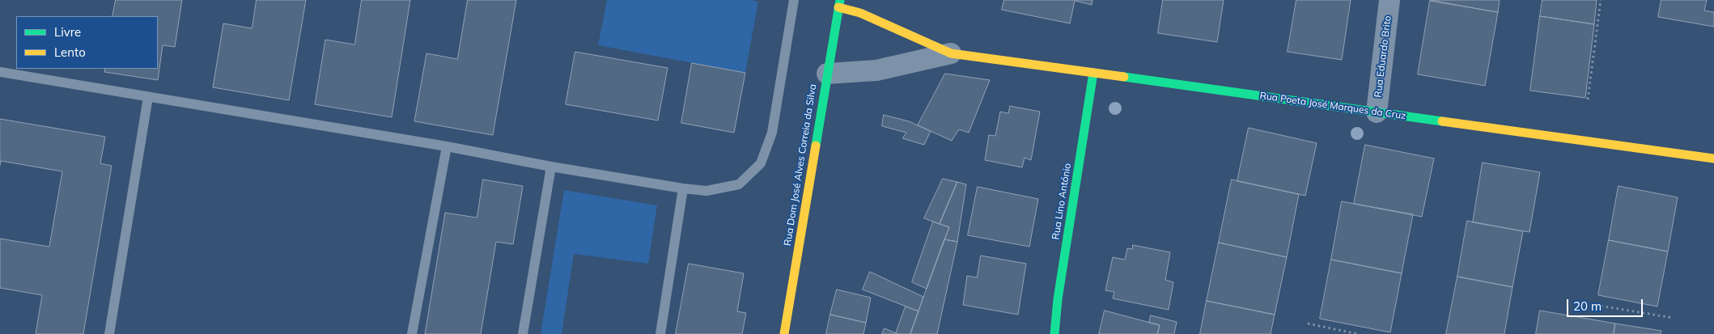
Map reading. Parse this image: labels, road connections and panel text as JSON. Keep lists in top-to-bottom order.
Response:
{
  "streets": {
    "street": [
      "Rua Eduardo Brito",
      "Rua Poeta José Marques da Cruz",
      "Rua Dom José Alves Correia da Silva",
      "Rua Lino António"
    ]
  },
  "crossings": [
    ["Rua Eduardo Brito", "Rua Poeta José Marques da Cruz"],
    ["Rua Poeta José Marques da Cruz", "Rua Dom José Alves Correia da Silva"],
    ["Rua Poeta José Marques da Cruz", "Rua Lino António"]
  ],
  "legend": ["Livre", "Lento"],
  "scale_bar": "20 m"
}
